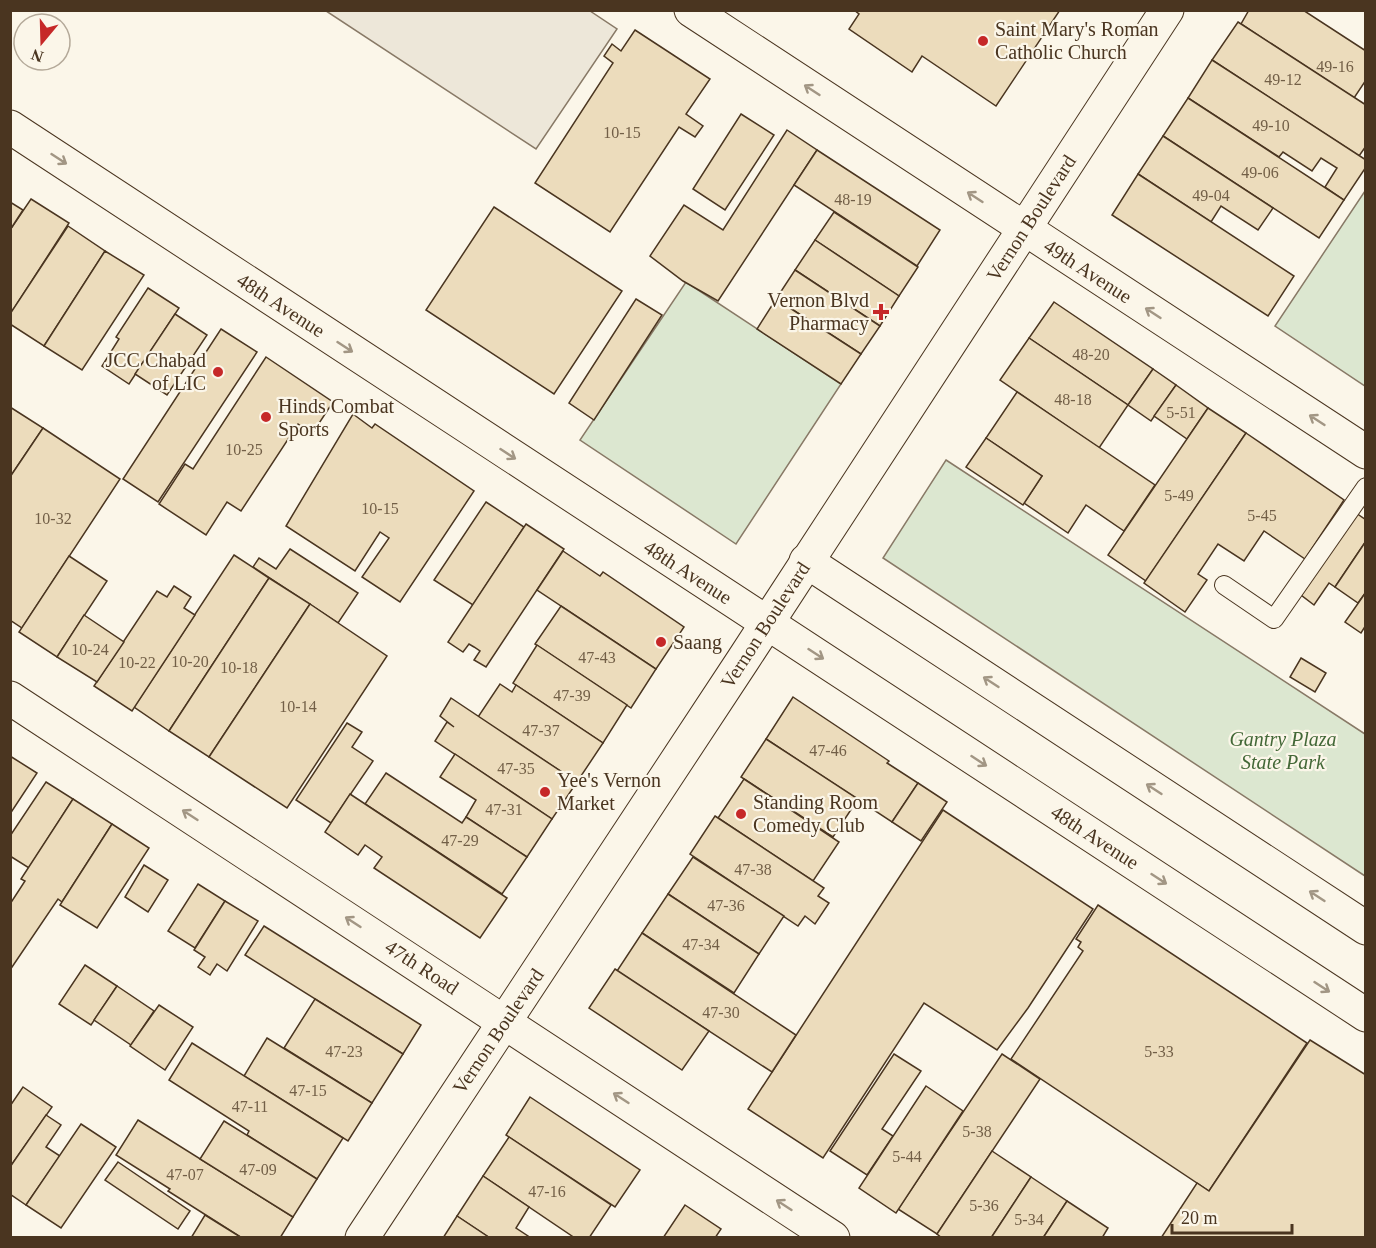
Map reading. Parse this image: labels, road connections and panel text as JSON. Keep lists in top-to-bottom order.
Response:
{
  "streets": {
    "street": [
      "Vernon Boulevard",
      "49th Avenue",
      "48th Avenue",
      "47th Road"
    ]
  },
  "crossings": [
    ["Vernon Boulevard", "49th Avenue"],
    ["Vernon Boulevard", "48th Avenue"],
    ["Vernon Boulevard", "47th Road"]
  ],
  "one_way": ["49th Avenue", "47th Road"],
  "parks": ["Gantry Plaza State Park"],
  "places": {
    "other": [
      "Saint Mary's Roman Catholic Church",
      "JCC Chabad of LIC",
      "Hinds Combat Sports",
      "Saang",
      "Yee's Vernon Market",
      "Standing Room Comedy Club"
    ],
    "health": ["Vernon Blvd Pharmacy"]
  },
  "house_numbers": [
    "49-16",
    "49-12",
    "49-10",
    "10-15",
    "49-06",
    "49-04",
    "48-19",
    "48-20",
    "48-18",
    "5-51",
    "10-25",
    "5-49",
    "10-15",
    "5-45",
    "10-32",
    "10-24",
    "47-43",
    "10-20",
    "10-22",
    "10-18",
    "47-39",
    "10-14",
    "47-37",
    "47-46",
    "47-35",
    "47-31",
    "47-29",
    "47-38",
    "47-36",
    "47-34",
    "47-30",
    "47-23",
    "5-33",
    "47-15",
    "47-11",
    "5-38",
    "5-44",
    "47-09",
    "47-07",
    "47-16",
    "5-36",
    "5-34"
  ],
  "scale_bar": "20 m",
  "north": "bottom"
}
